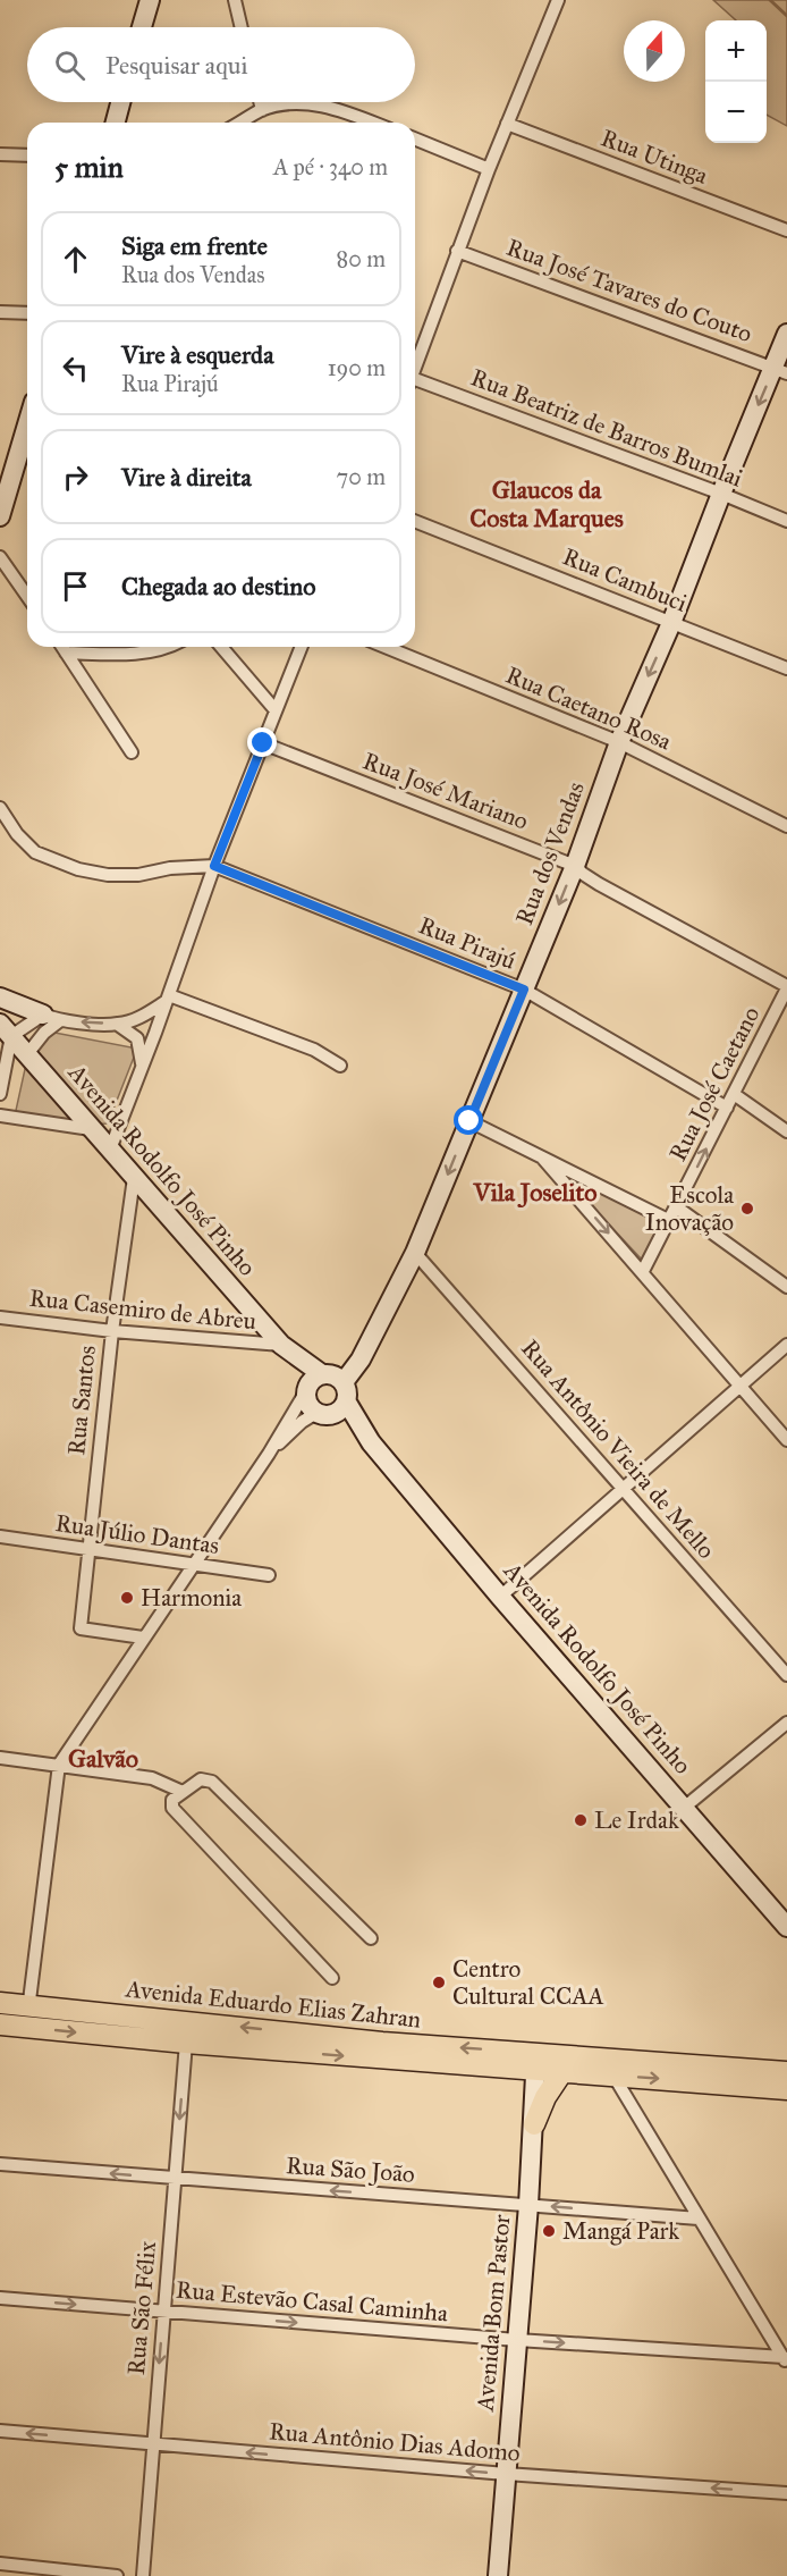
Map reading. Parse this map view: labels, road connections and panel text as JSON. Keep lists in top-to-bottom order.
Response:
{
  "streets": {
    "main road": ["Avenida Eduardo Elias Zahran"],
    "street": [
      "Rua Utinga",
      "Rua José Tavares do Couto",
      "Rua Beatriz de Barros Bumlai",
      "Rua Cambuci",
      "Rua Caetano Rosa",
      "Rua José Mariano",
      "Rua dos Vendas",
      "Rua Pirajú",
      "Rua José Caetano",
      "Avenida Rodolfo José Pinho",
      "Rua Casemiro de Abreu",
      "Rua Santos",
      "Rua Antônio Vieira de Mello",
      "Rua Júlio Dantas",
      "Rua São João",
      "Rua Estevão Casal Caminha",
      "Rua São Félix",
      "Avenida Bom Pastor",
      "Rua Antônio Dias Adomo"
    ]
  },
  "crossings": [
    ["Rua José Tavares do Couto", "Rua dos Vendas"],
    ["Rua Beatriz de Barros Bumlai", "Rua dos Vendas"],
    ["Rua Cambuci", "Rua dos Vendas"],
    ["Rua Caetano Rosa", "Rua dos Vendas"],
    ["Rua José Mariano", "Rua dos Vendas"],
    ["Rua José Mariano", "Rua José Caetano"],
    ["Rua dos Vendas", "Rua Pirajú"],
    ["Rua dos Vendas", "Avenida Rodolfo José Pinho"],
    ["Rua dos Vendas", "Rua Antônio Vieira de Mello"],
    ["Rua Pirajú", "Rua José Caetano"],
    ["Avenida Rodolfo José Pinho", "Rua Casemiro de Abreu"],
    ["Avenida Rodolfo José Pinho", "Rua Santos"],
    ["Rua Casemiro de Abreu", "Rua Santos"],
    ["Rua Santos", "Rua Júlio Dantas"],
    ["Avenida Eduardo Elias Zahran", "Rua São Félix"],
    ["Avenida Eduardo Elias Zahran", "Avenida Bom Pastor"],
    ["Rua São João", "Rua São Félix"],
    ["Rua São João", "Avenida Bom Pastor"],
    ["Rua Estevão Casal Caminha", "Rua São Félix"],
    ["Rua Estevão Casal Caminha", "Avenida Bom Pastor"],
    ["Rua São Félix", "Rua Antônio Dias Adomo"],
    ["Avenida Bom Pastor", "Rua Antônio Dias Adomo"]
  ],
  "one_way": [
    "Rua dos Vendas",
    "Rua José Caetano",
    "Rua São João",
    "Rua Estevão Casal Caminha",
    "Rua São Félix",
    "Rua Antônio Dias Adomo"
  ],
  "districts": ["Glaucos da Costa Marques", "Vila Joselito", "Galvão"],
  "places": [
    "Escola Inovação",
    "Harmonia",
    "Le Irdak",
    "Centro Cultural CCAA",
    "Mangá Park"
  ],
  "north": "top",
  "page": {
    "map_buttons": ["+", "−"],
    "search": "Pesquisar aqui",
    "heading": ["5 min", "A pé · 340 m"],
    "list": [
      ["Siga em frente", "Rua dos Vendas", "80 m"],
      ["Vire à esquerda", "Rua Pirajú", "190 m"],
      ["Vire à direita", "70 m"],
      "Chegada ao destino"
    ]
  }
}
